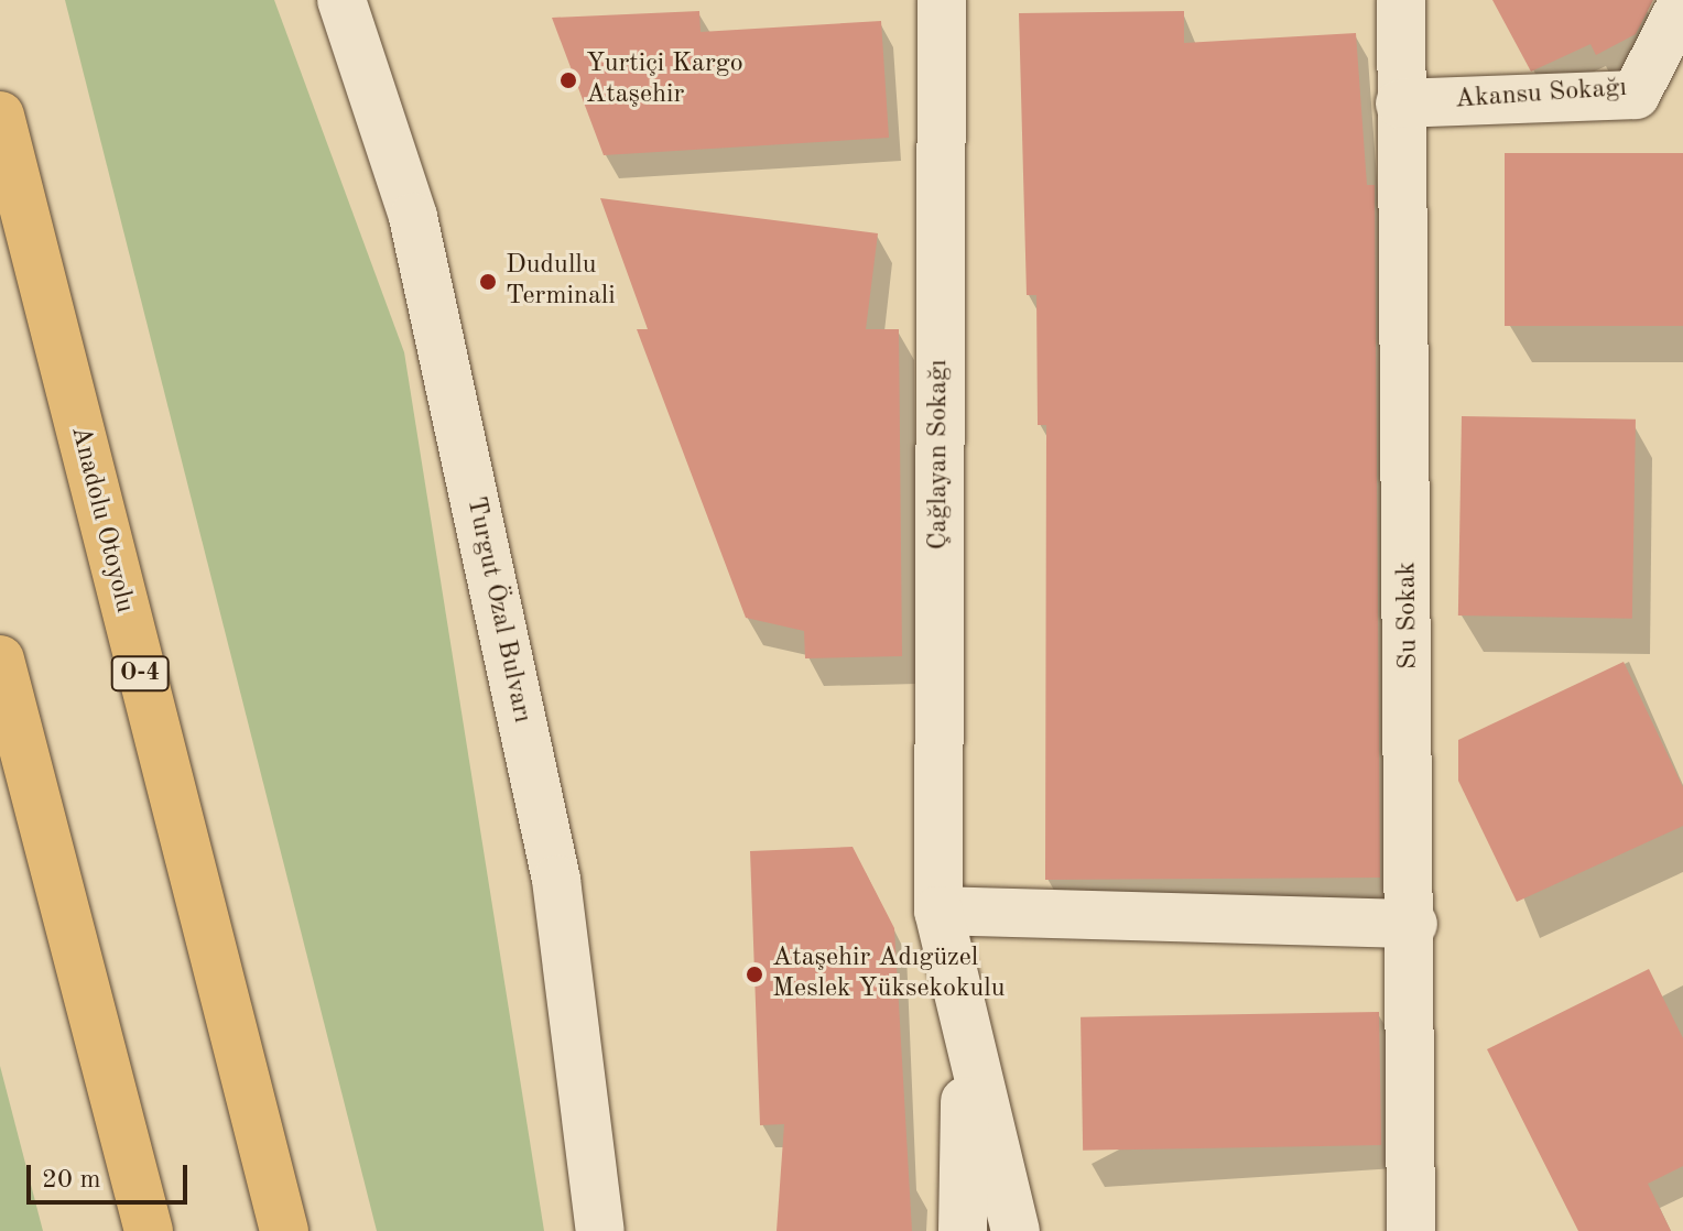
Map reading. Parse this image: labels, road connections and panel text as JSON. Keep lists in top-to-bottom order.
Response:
{
  "streets": {
    "highway": ["Anadolu Otoyolu", "O-4"],
    "street": [
      "Akansu Sokağı",
      "Çağlayan Sokağı",
      "Turgut Özal Bulvarı",
      "Su Sokak"
    ]
  },
  "crossings": [
    ["Akansu Sokağı", "Su Sokak"]
  ],
  "places": ["Yurtiçi Kargo Ataşehir", "Dudullu Terminali", "Ataşehir Adıgüzel Meslek Yüksekokulu"],
  "scale_bar": "20 m"
}
